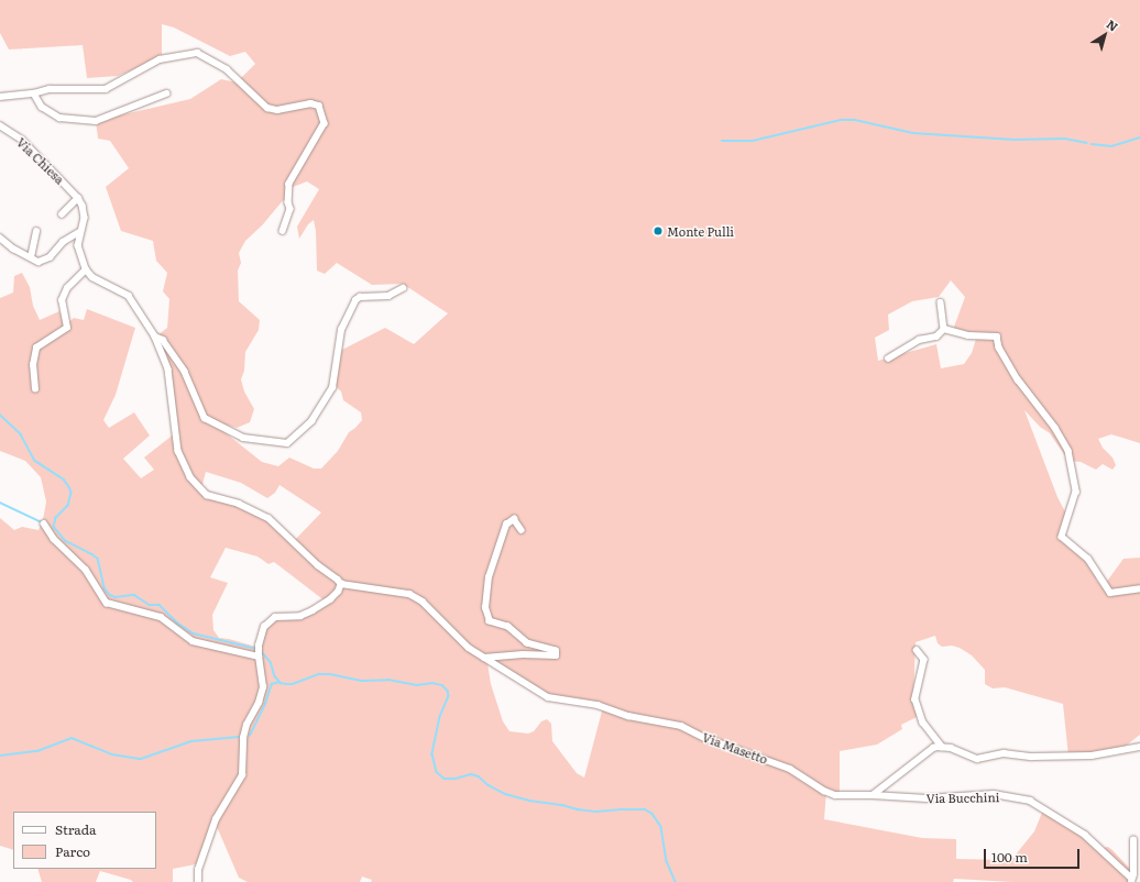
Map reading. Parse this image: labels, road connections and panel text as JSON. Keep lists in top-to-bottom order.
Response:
{
  "streets": {
    "street": ["Via Chiesa", "Via Masetto", "Via Bucchini"]
  },
  "crossings": [
    ["Via Masetto", "Via Bucchini"]
  ],
  "places": ["Monte Pulli"],
  "legend": ["Strada", "Parco"],
  "scale_bar": "100 m",
  "north": "top right"
}
